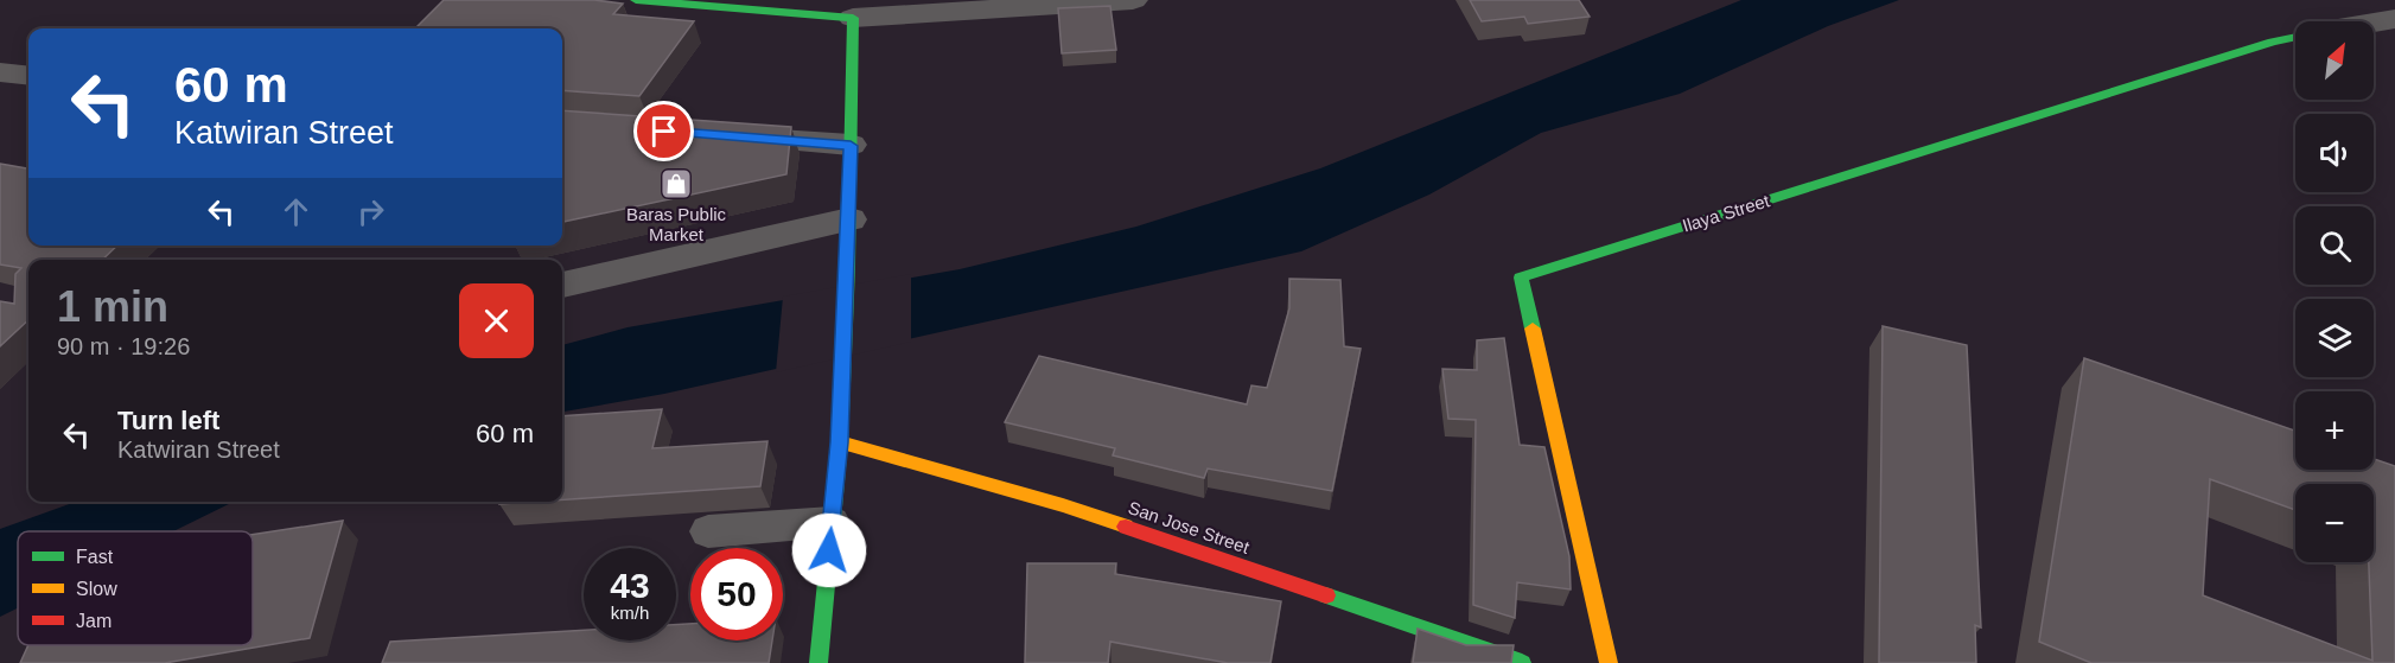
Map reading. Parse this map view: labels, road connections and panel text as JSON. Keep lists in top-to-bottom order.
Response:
{
  "streets": {
    "street": ["Ilaya Street", "San Jose Street"]
  },
  "places": {
    "shop": ["Baras Public Market"]
  },
  "legend": ["Fast", "Slow", "Jam"],
  "north": "top right",
  "page": {
    "map_buttons": ["+", "−"],
    "turn": ["60 m", "Katwiran Street"],
    "heading": ["1 min", "90 m · 19:26"],
    "list": [
      {
        "name": "Turn left",
        "note": "Katwiran Street",
        "value": "60 m"
      }
    ],
    "speed": "43 km/h",
    "limit": "50"
  }
}
